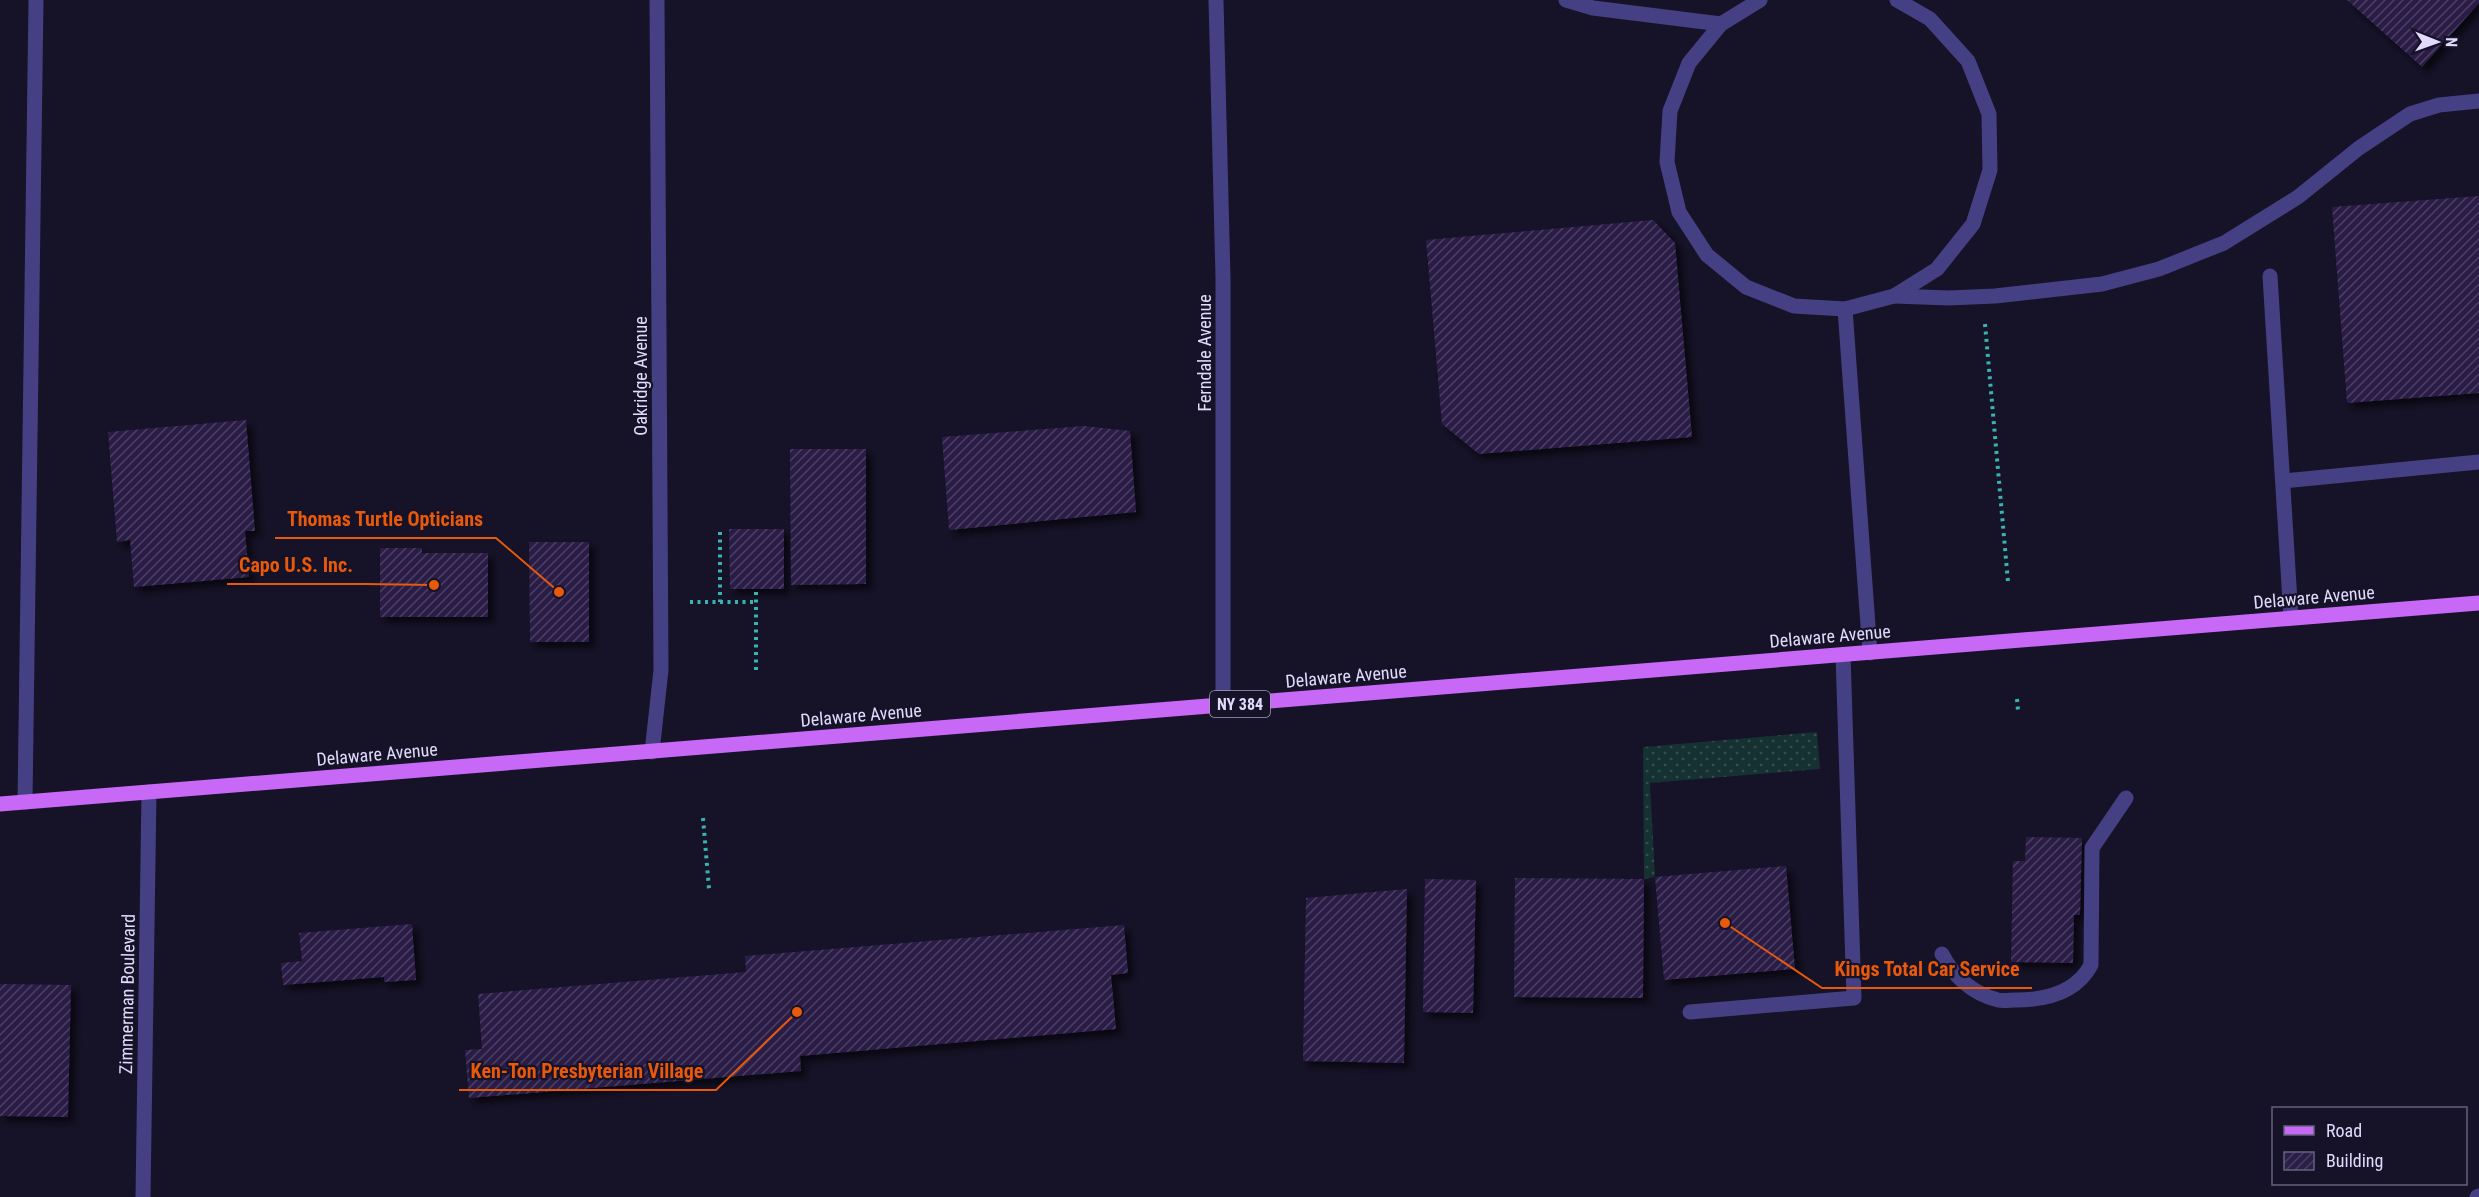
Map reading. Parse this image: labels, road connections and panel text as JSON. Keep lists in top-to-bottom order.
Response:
{
  "streets": {
    "main road": ["Delaware Avenue", "NY 384"],
    "street": ["Ferndale Avenue", "Oakridge Avenue", "Zimmerman Boulevard"]
  },
  "crossings": [
    ["Ferndale Avenue", "Delaware Avenue"],
    ["Oakridge Avenue", "Delaware Avenue"],
    ["Delaware Avenue", "Zimmerman Boulevard"]
  ],
  "places": [
    "Capo U.S. Inc.",
    "Thomas Turtle Opticians",
    "Kings Total Car Service",
    "Ken-Ton Presbyterian Village"
  ],
  "legend": ["Road", "Building"],
  "north": "right"
}
